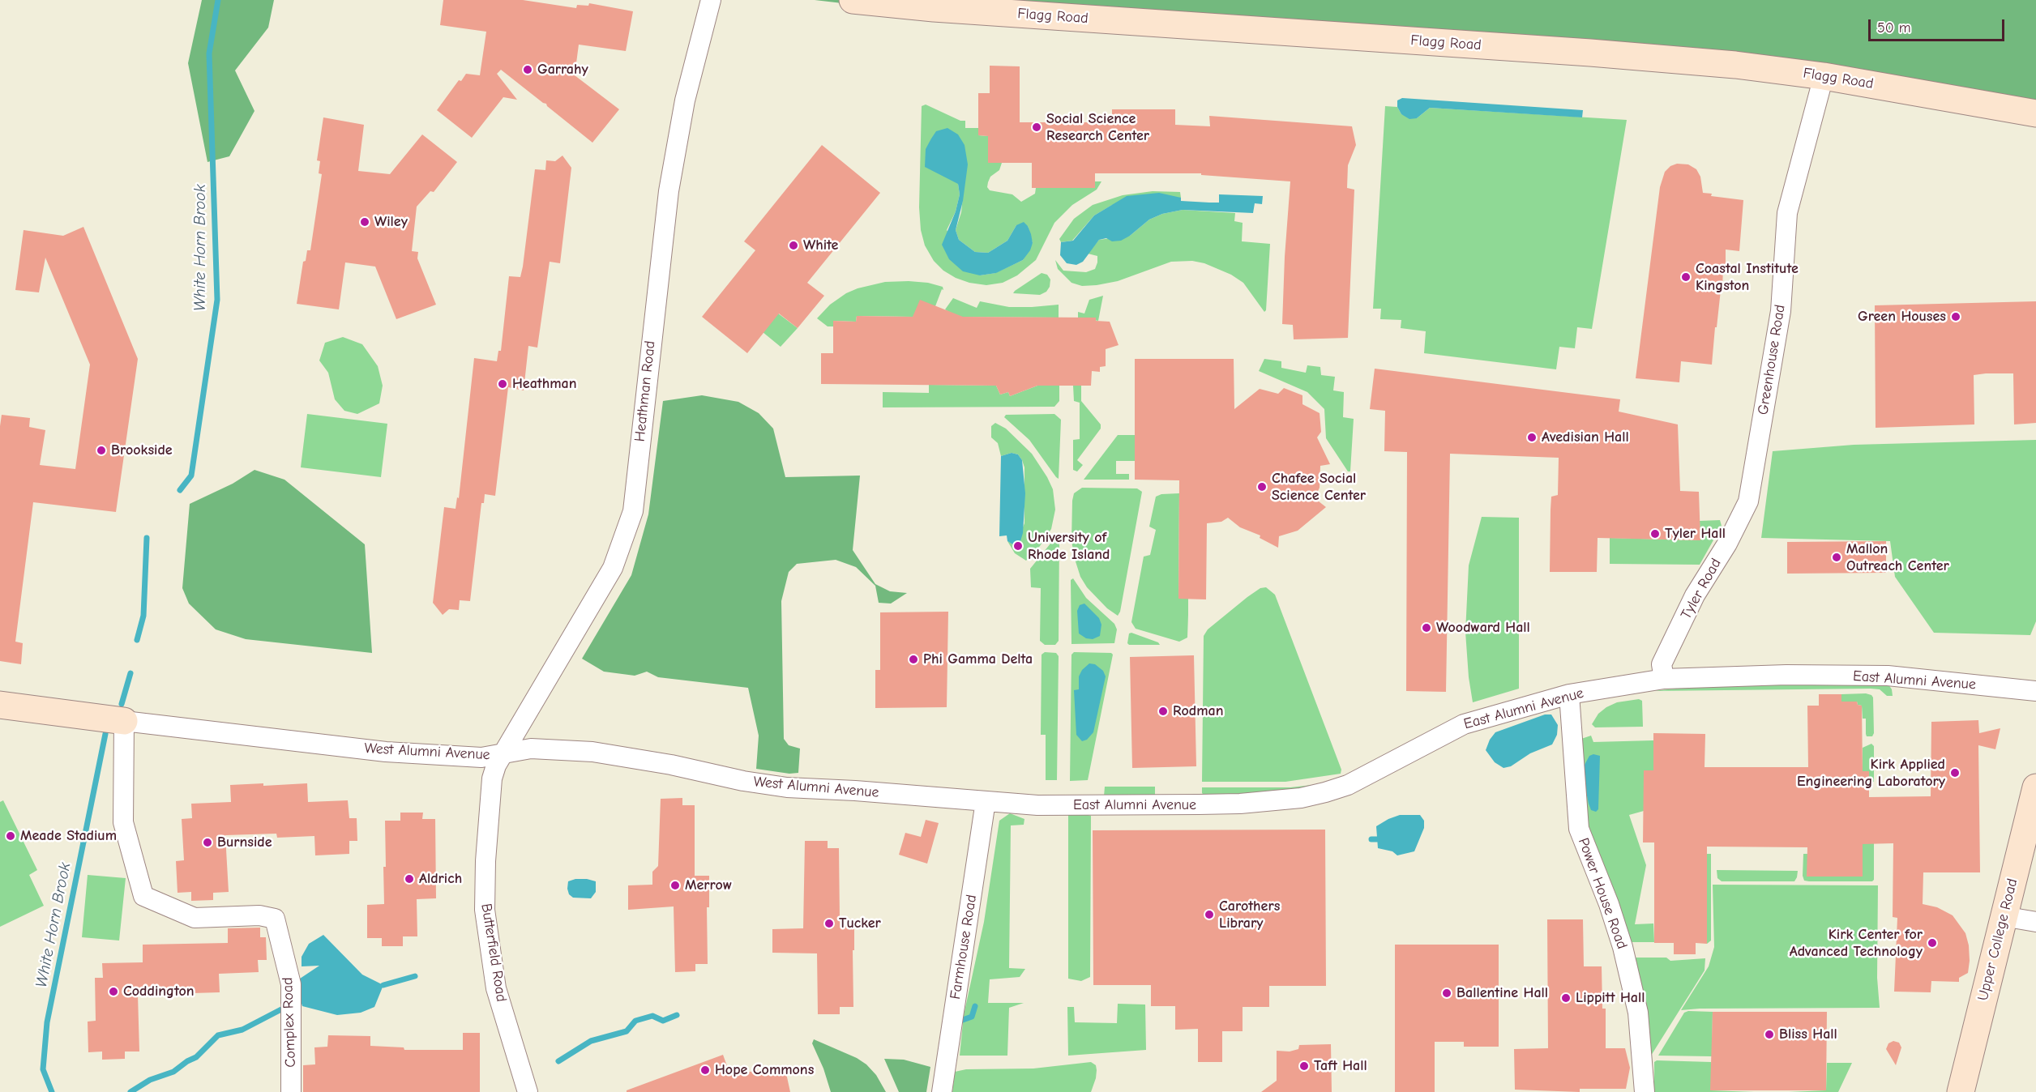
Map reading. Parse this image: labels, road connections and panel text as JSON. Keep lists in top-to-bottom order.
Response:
{
  "streets": {
    "street": [
      "Flagg Road",
      "Greenhouse Road",
      "Heathman Road",
      "Tyler Road",
      "East Alumni Avenue",
      "West Alumni Avenue",
      "Power House Road",
      "Upper College Road",
      "Farmhouse Road",
      "Butterfield Road",
      "Complex Road"
    ]
  },
  "crossings": [
    ["Flagg Road", "Greenhouse Road"],
    ["Greenhouse Road", "Tyler Road"],
    ["Heathman Road", "West Alumni Avenue"],
    ["Heathman Road", "Butterfield Road"],
    ["Tyler Road", "East Alumni Avenue"],
    ["East Alumni Avenue", "West Alumni Avenue"],
    ["East Alumni Avenue", "Power House Road"],
    ["East Alumni Avenue", "Farmhouse Road"],
    ["West Alumni Avenue", "Butterfield Road"],
    ["West Alumni Avenue", "Complex Road"]
  ],
  "water": ["White Horn Brook"],
  "places": [
    "Garrahy",
    "Social Science Research Center",
    "Wiley",
    "White",
    "Coastal Institute Kingston",
    "Green Houses",
    "Heathman",
    "Avedisian Hall",
    "Brookside",
    "Chafee Social Science Center",
    "Tyler Hall",
    "University of Rhode Island",
    "Mallon Outreach Center",
    "Woodward Hall",
    "Phi Gamma Delta",
    "Rodman",
    "Kirk Applied Engineering Laboratory",
    "Meade Stadium",
    "Burnside",
    "Aldrich",
    "Merrow",
    "Carothers Library",
    "Tucker",
    "Kirk Center for Advanced Technology",
    "Coddington",
    "Ballentine Hall",
    "Lippitt Hall",
    "Bliss Hall",
    "Taft Hall",
    "Hope Commons"
  ],
  "scale_bar": "50 m"
}
